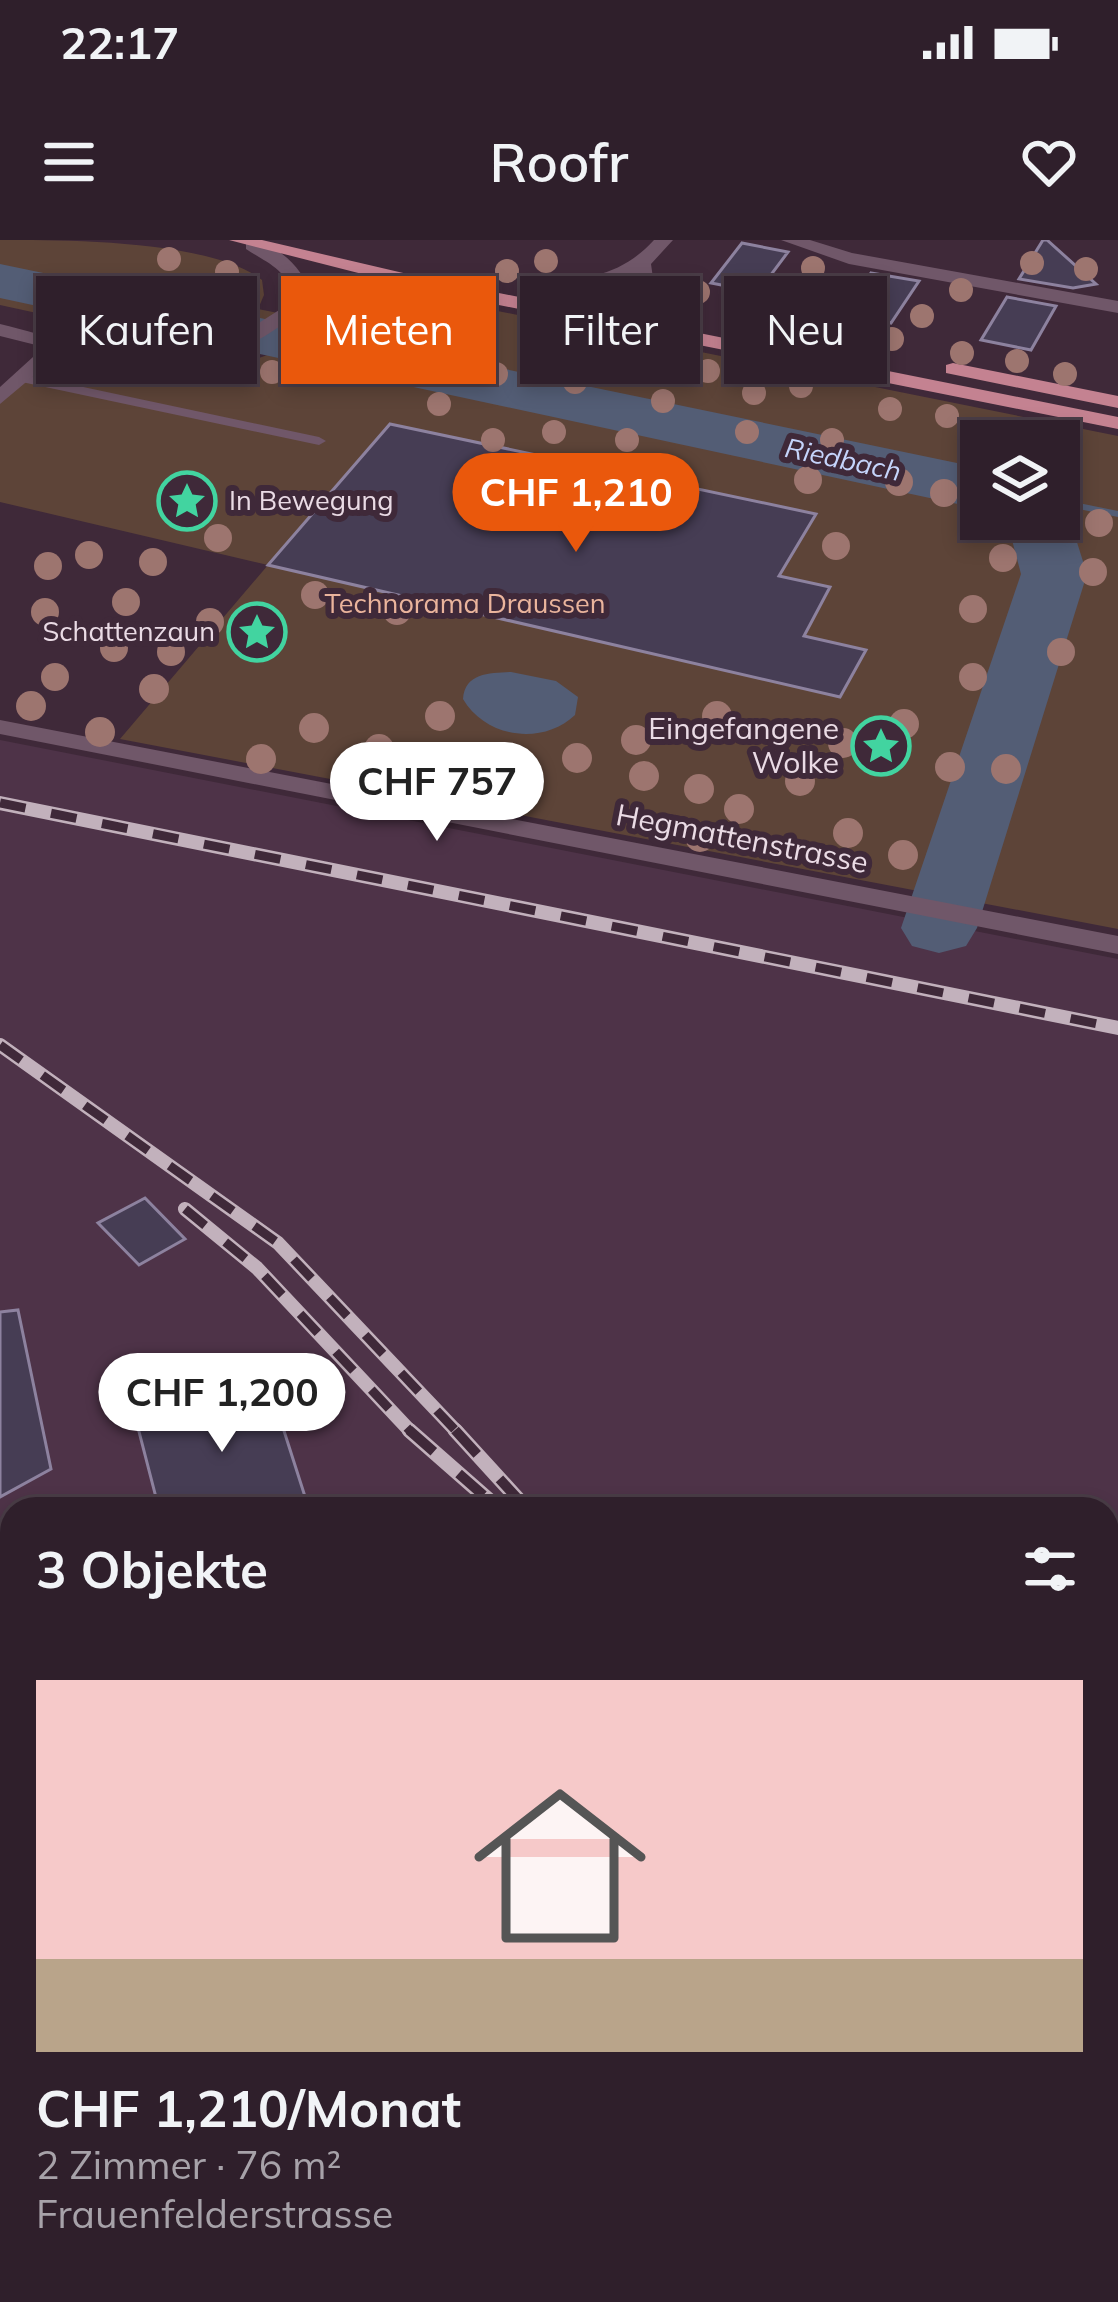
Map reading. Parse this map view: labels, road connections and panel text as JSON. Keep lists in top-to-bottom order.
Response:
{
  "streets": {
    "street": ["Hegmattenstrasse"]
  },
  "water": ["Riedbach"],
  "parks": ["Technorama Draussen"],
  "places": {
    "place": ["In Bewegung", "Schattenzaun", "Eingefangene Wolke"]
  },
  "page": {
    "status": "22:17",
    "header": "Roofr",
    "chip": [
      "Kaufen",
      "Mieten",
      "Filter",
      "Neu"
    ],
    "price": ["CHF 1,210", "CHF 757", "CHF 1,200"],
    "heading": "3 Objekte",
    "list": [
      {
        "name": "CHF 1,210/Monat",
        "note": "2 Zimmer · 76 m² · Frauenfelderstrasse"
      }
    ]
  }
}
